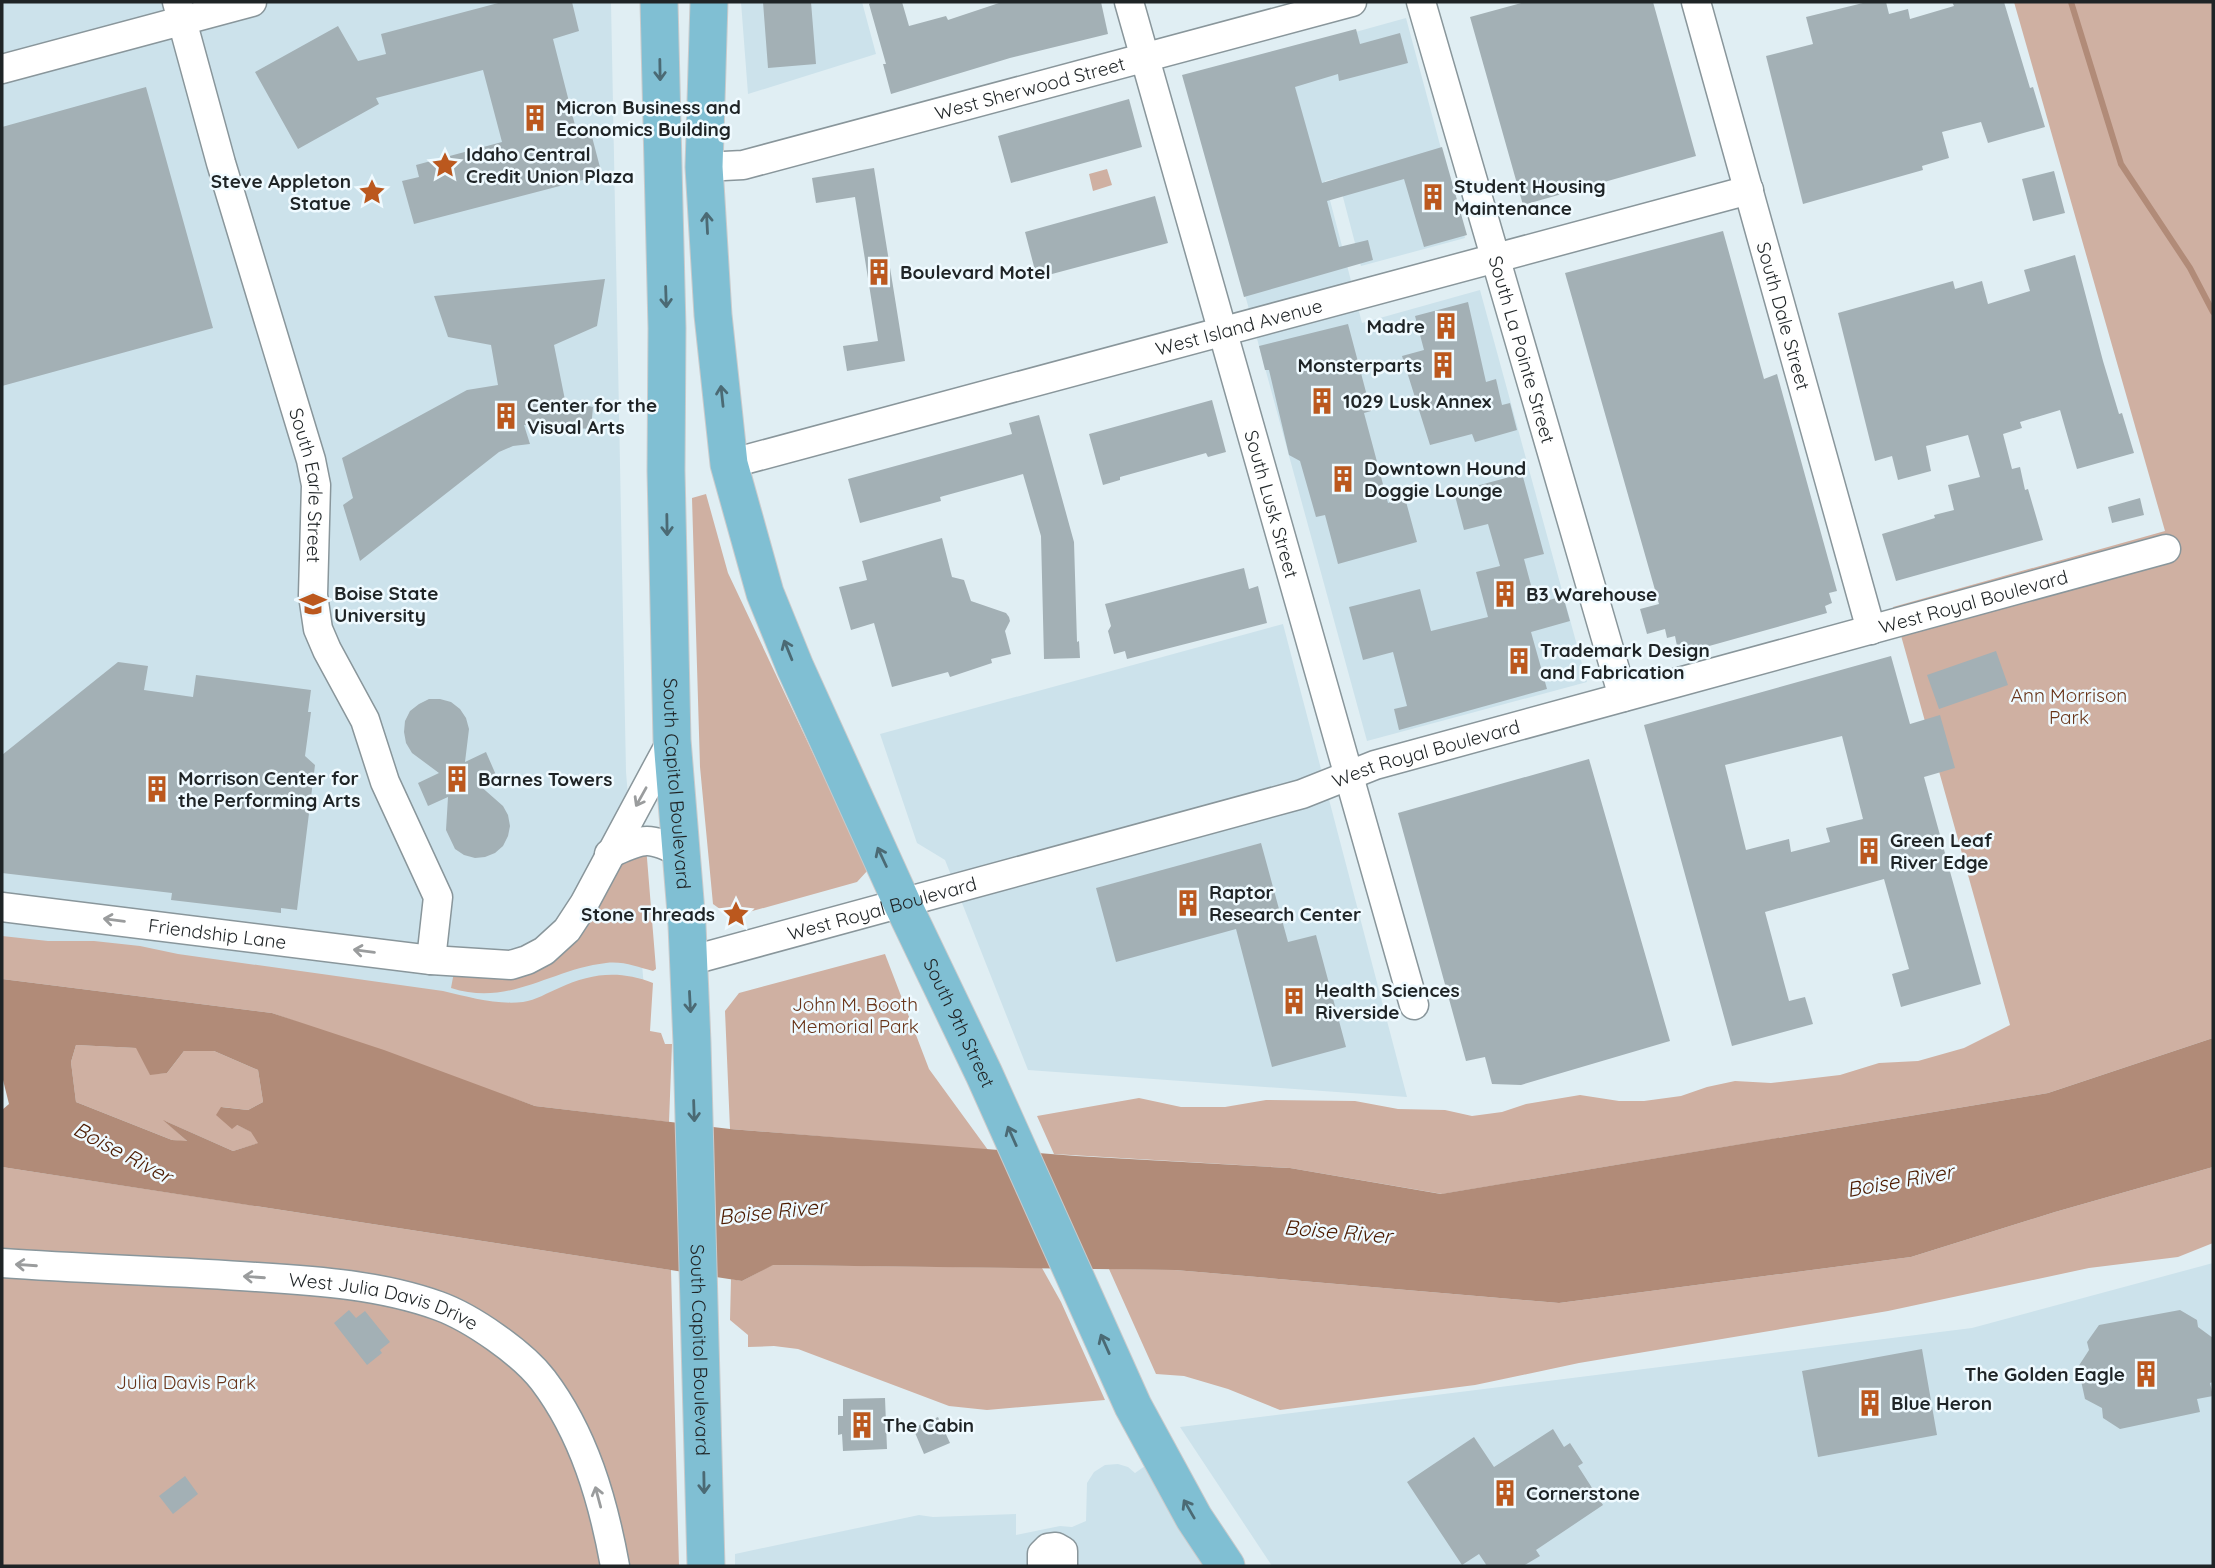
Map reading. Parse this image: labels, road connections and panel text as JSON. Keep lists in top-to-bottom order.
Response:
{
  "streets": {
    "main road": ["South Capitol Boulevard", "South 9th Street"],
    "street": [
      "West Sherwood Street",
      "South Dale Street",
      "West Island Avenue",
      "South La Pointe Street",
      "South Earle Street",
      "South Lusk Street",
      "West Royal Boulevard",
      "Friendship Lane",
      "West Julia Davis Drive"
    ]
  },
  "crossings": [
    ["West Sherwood Street", "South Lusk Street"],
    ["South Dale Street", "West Island Avenue"],
    ["South Dale Street", "West Royal Boulevard"],
    ["West Island Avenue", "South La Pointe Street"],
    ["West Island Avenue", "South Lusk Street"],
    ["West Island Avenue", "South 9th Street"],
    ["South La Pointe Street", "West Royal Boulevard"],
    ["South Earle Street", "Friendship Lane"],
    ["South Lusk Street", "West Royal Boulevard"],
    ["West Royal Boulevard", "South Capitol Boulevard"],
    ["West Royal Boulevard", "South 9th Street"],
    ["South Capitol Boulevard", "Friendship Lane"]
  ],
  "one_way": ["Friendship Lane", "South 9th Street", "West Julia Davis Drive"],
  "water": ["Boise River"],
  "parks": ["Ann Morrison Park", "John M. Booth Memorial Park", "Julia Davis Park"],
  "places": {
    "building": [
      "Micron Business and Economics Building",
      "Student Housing Maintenance",
      "Boulevard Motel",
      "Madre",
      "Monsterparts",
      "1029 Lusk Annex",
      "Center for the Visual Arts",
      "Downtown Hound Doggie Lounge",
      "B3 Warehouse",
      "Trademark Design and Fabrication",
      "Barnes Towers",
      "Morrison Center for the Performing Arts",
      "Green Leaf River Edge",
      "Raptor Research Center",
      "Health Sciences Riverside",
      "The Golden Eagle",
      "Blue Heron",
      "The Cabin",
      "Cornerstone"
    ],
    "place": ["Idaho Central Credit Union Plaza", "Steve Appleton Statue", "Stone Threads"],
    "school or university": ["Boise State University"]
  }
}
